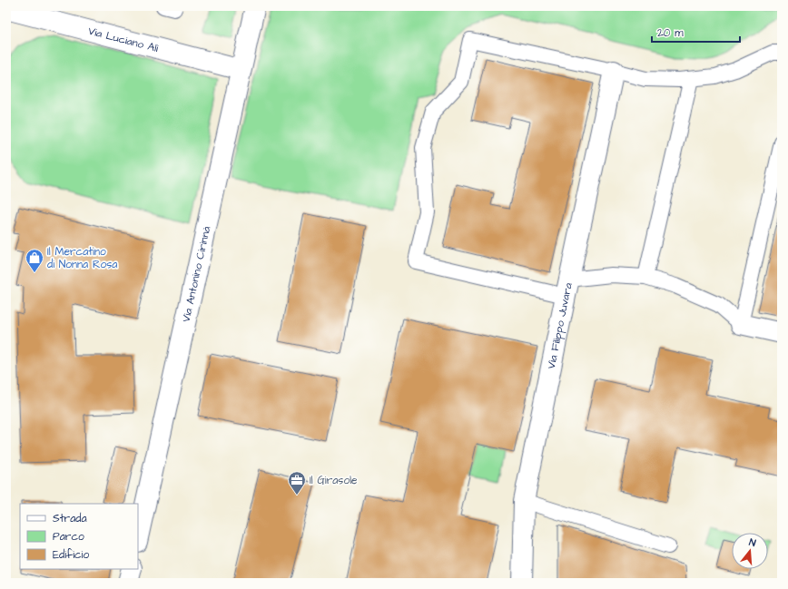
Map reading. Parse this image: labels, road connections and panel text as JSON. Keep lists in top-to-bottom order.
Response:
{
  "streets": {
    "street": ["Via Luciano Alì", "Via Antonino Cirinnà", "Via Filippo Juvara"]
  },
  "crossings": [
    ["Via Luciano Alì", "Via Antonino Cirinnà"]
  ],
  "places": {
    "shop": ["Il Mercatino di Nonna Rosa"],
    "office": ["Il Girasole"]
  },
  "legend": ["Strada", "Parco", "Edificio"],
  "scale_bar": "20 m",
  "north": "top"
}
